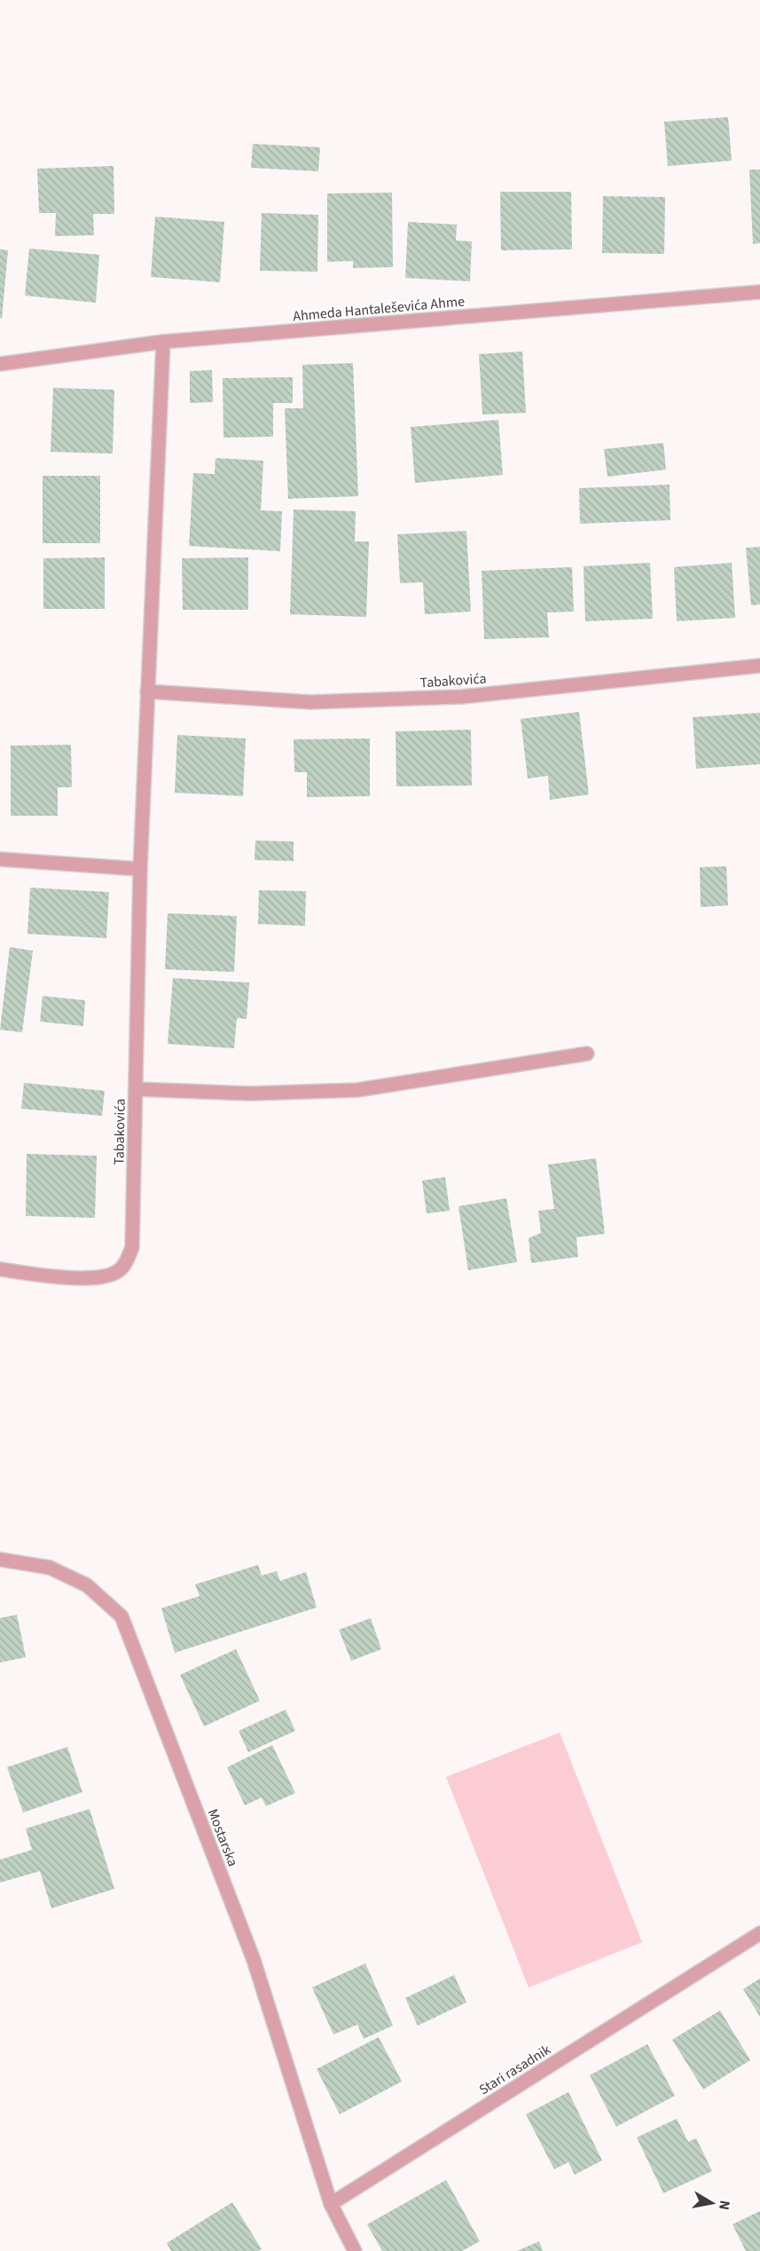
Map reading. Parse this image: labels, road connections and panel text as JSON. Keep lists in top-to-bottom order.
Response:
{
  "streets": {
    "street": [
      "Ahmeda Hantaleševića Ahme",
      "Tabakovića",
      "Mostarska",
      "Stari rasadnik"
    ]
  },
  "crossings": [
    ["Ahmeda Hantaleševića Ahme", "Tabakovića"],
    ["Mostarska", "Stari rasadnik"]
  ],
  "north": "right"
}
